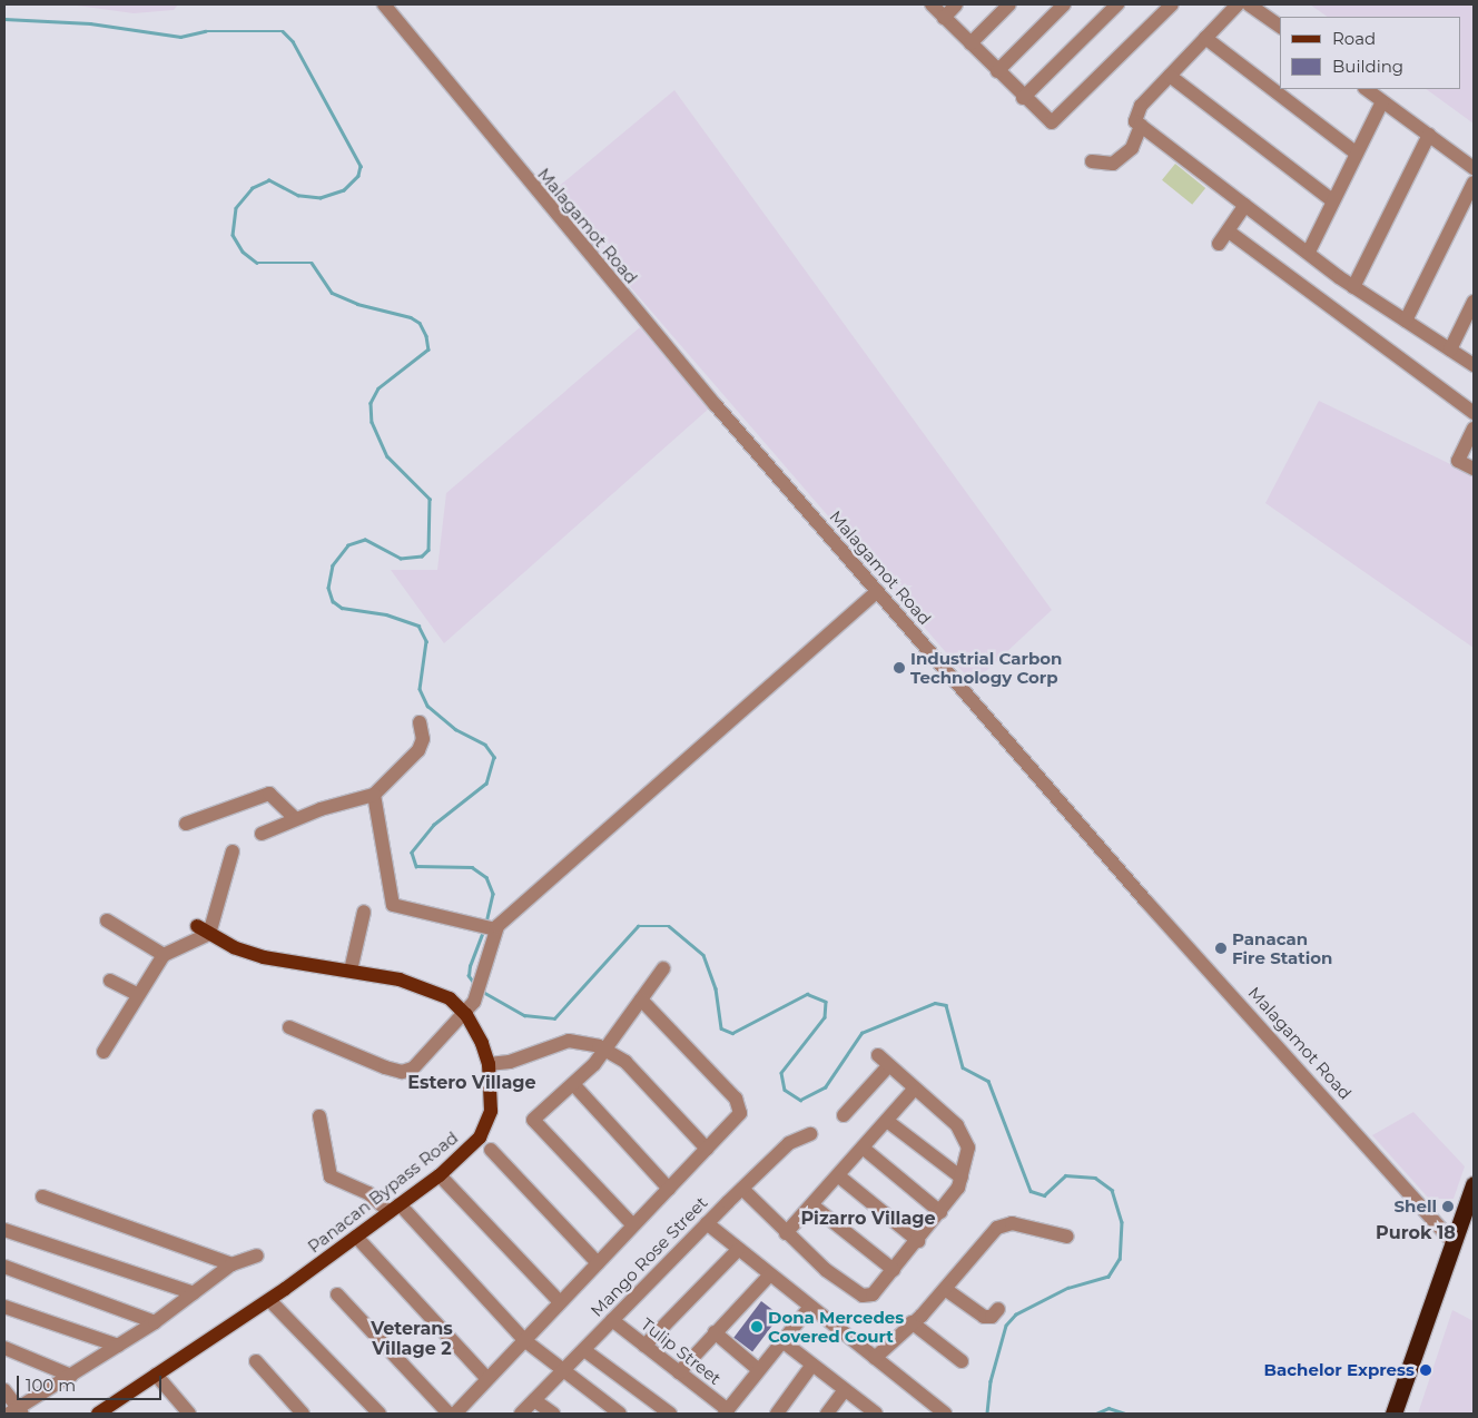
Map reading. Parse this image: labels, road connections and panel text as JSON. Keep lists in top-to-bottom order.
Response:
{
  "streets": {
    "main road": ["Panacan Bypass Road"],
    "street": ["Malagamot Road", "Mango Rose Street", "Tulip Street"]
  },
  "crossings": [
    ["Mango Rose Street", "Tulip Street"]
  ],
  "districts": [
    "Estero Village",
    "Pizarro Village",
    "Purok 18",
    "Veterans Village 2"
  ],
  "places": [
    "Industrial Carbon Technology Corp",
    "Panacan Fire Station",
    "Shell",
    "Dona Mercedes Covered Court",
    "Bachelor Express"
  ],
  "legend": ["Road", "Building"],
  "scale_bar": "100 m"
}
